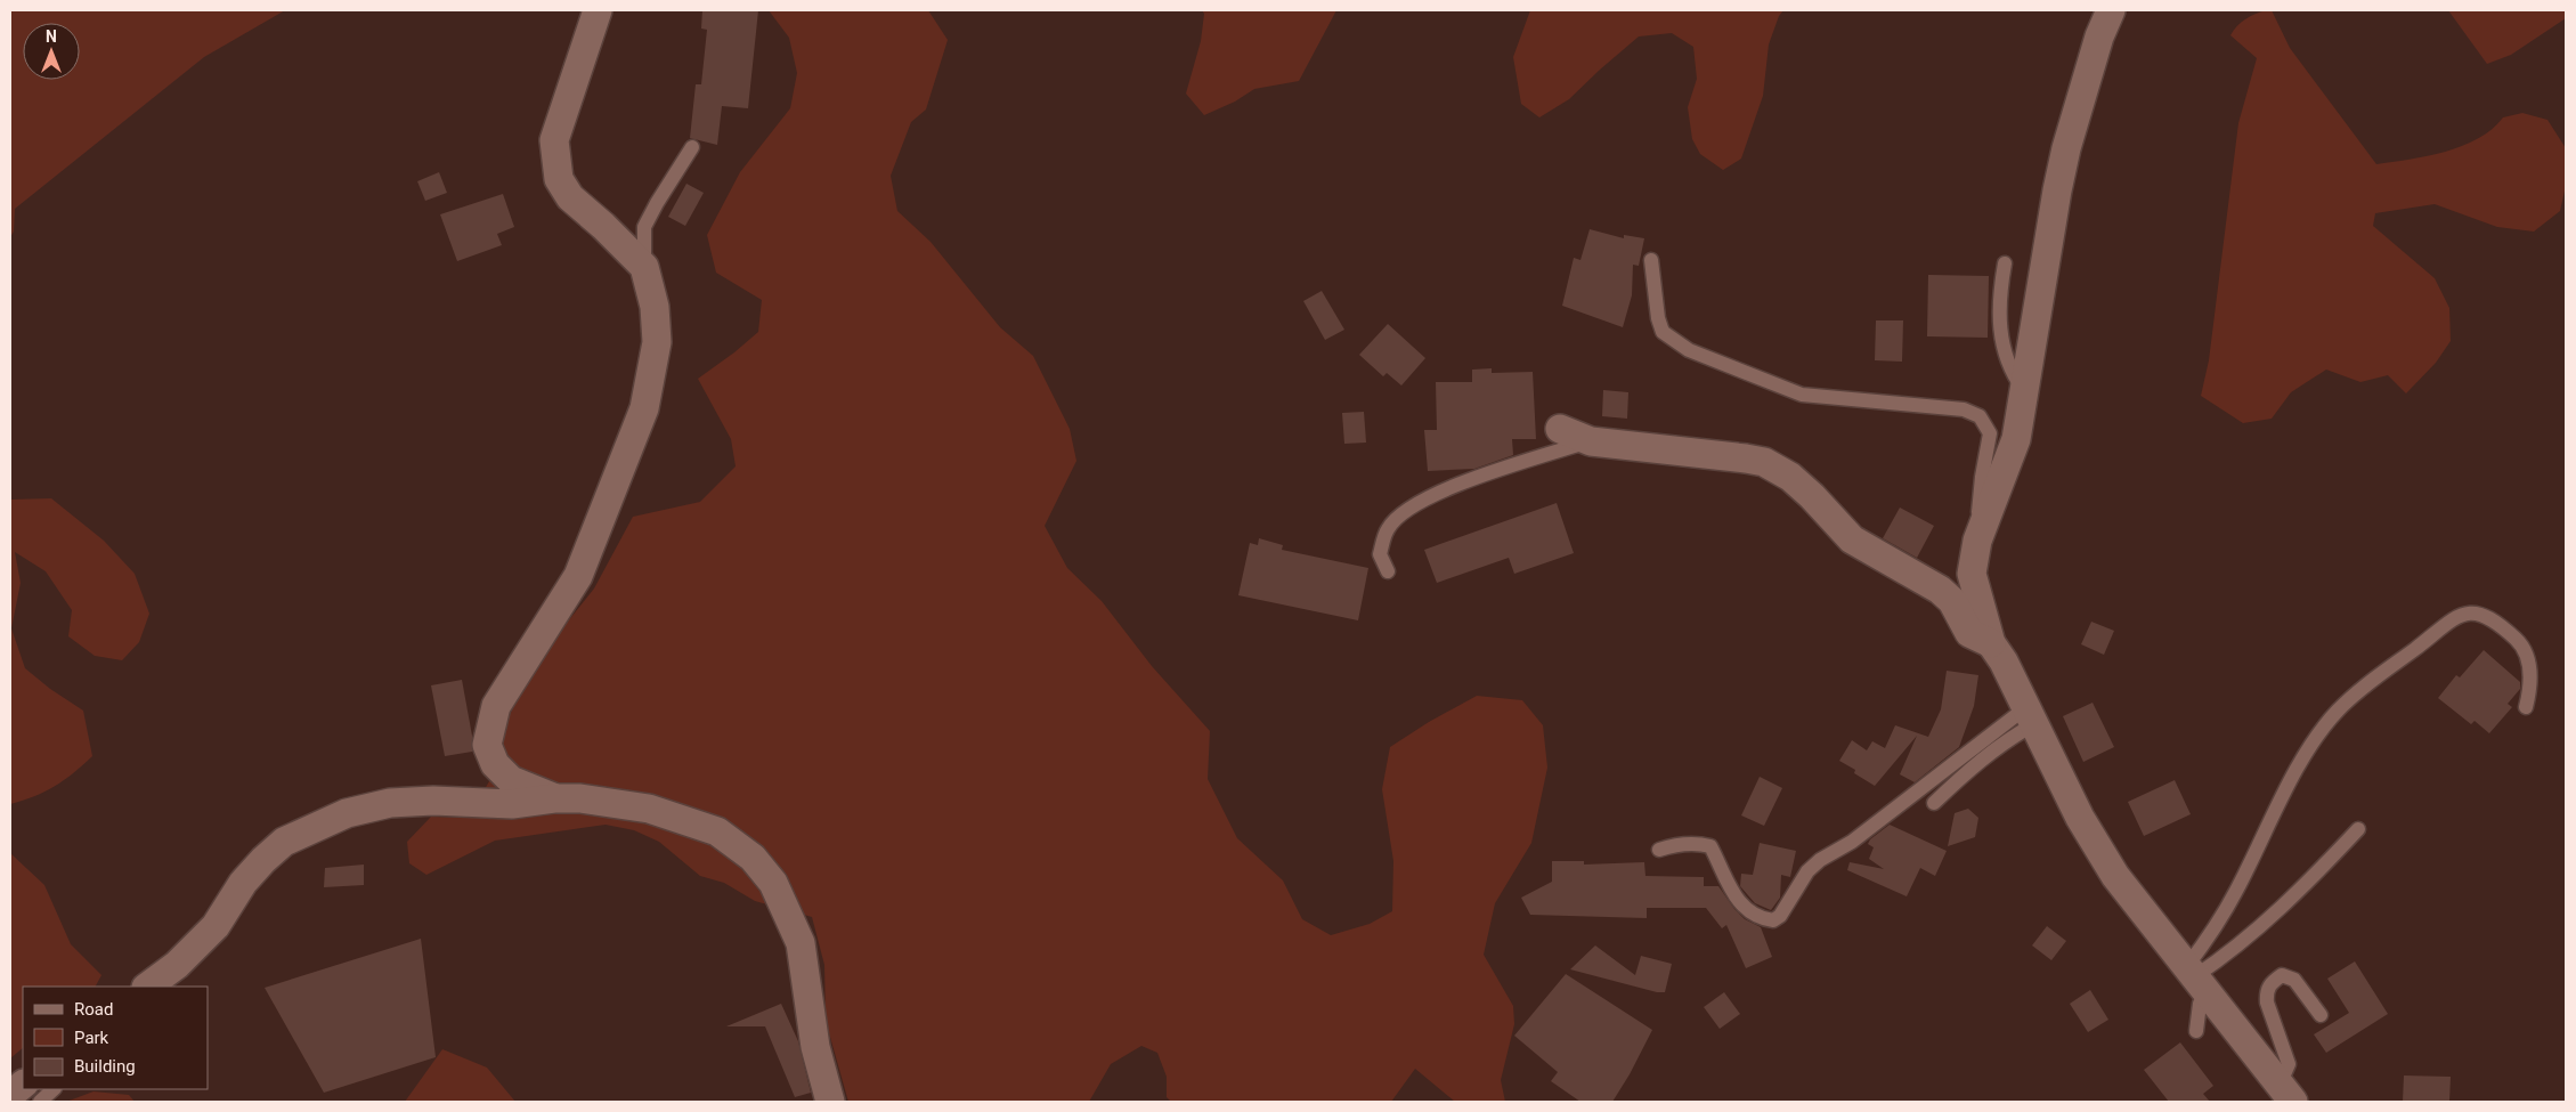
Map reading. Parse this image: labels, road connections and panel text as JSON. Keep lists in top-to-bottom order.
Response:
{
  "legend": ["Road", "Park", "Building"],
  "north": "top"
}
